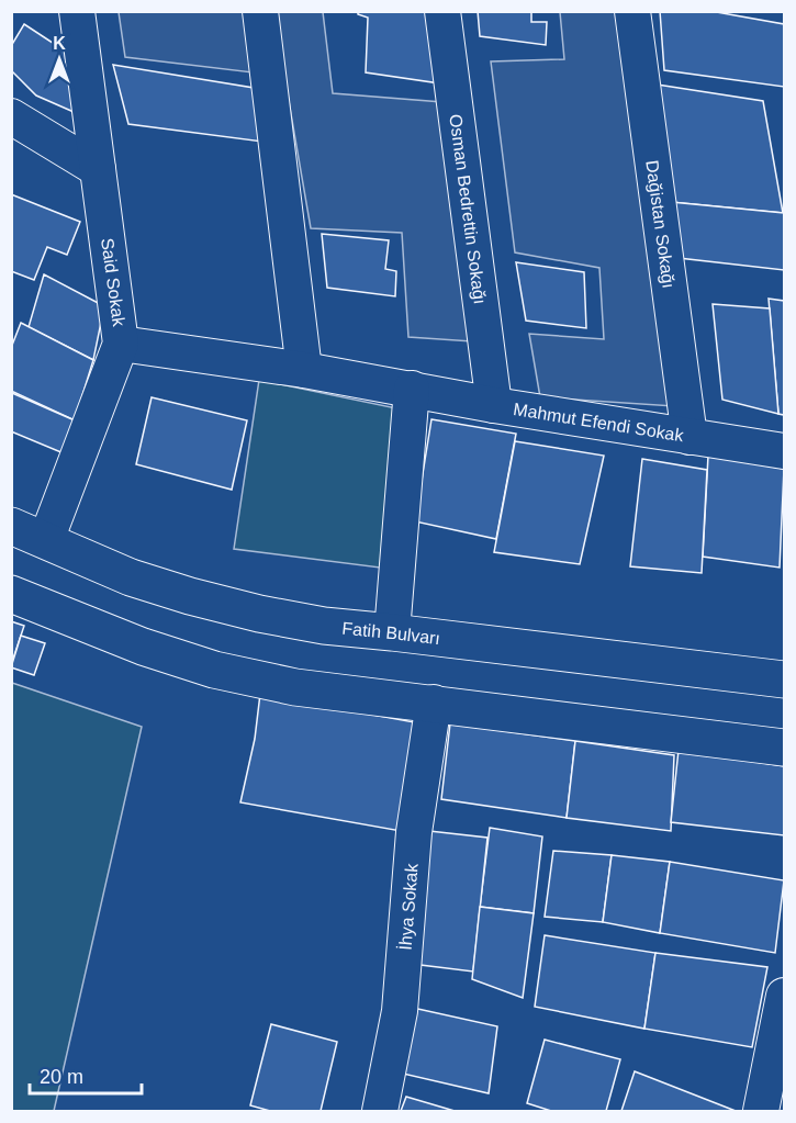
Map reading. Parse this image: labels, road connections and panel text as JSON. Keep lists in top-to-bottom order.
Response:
{
  "streets": {
    "main road": ["Fatih Bulvarı"],
    "street": [
      "Osman Bedrettin Sokağı",
      "Dağistan Sokağı",
      "Said Sokak",
      "Mahmut Efendi Sokak",
      "İhya Sokak"
    ]
  },
  "crossings": [
    ["Osman Bedrettin Sokağı", "Mahmut Efendi Sokak"],
    ["Dağistan Sokağı", "Mahmut Efendi Sokak"],
    ["Said Sokak", "Mahmut Efendi Sokak"],
    ["Said Sokak", "Fatih Bulvarı"]
  ],
  "scale_bar": "20 m",
  "north": "top"
}
